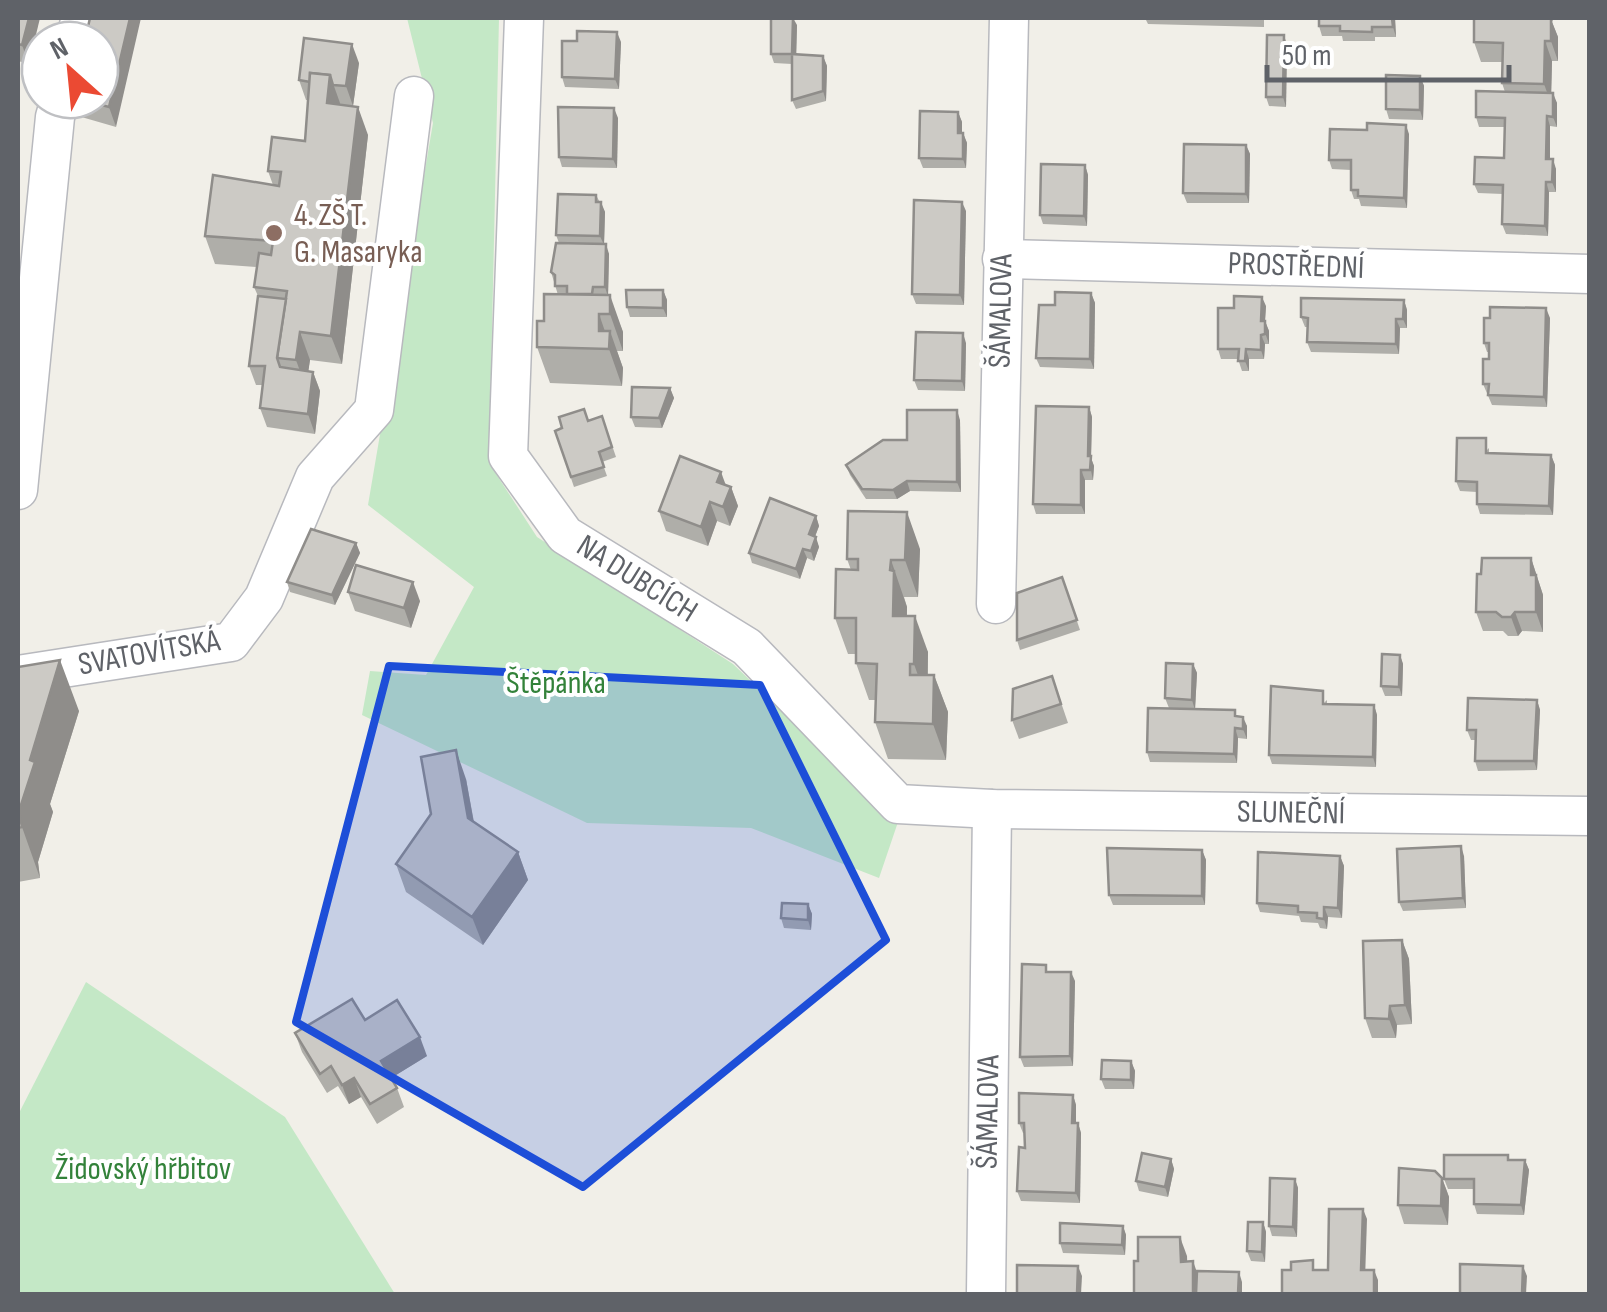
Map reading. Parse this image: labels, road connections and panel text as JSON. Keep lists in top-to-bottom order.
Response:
{
  "streets": {
    "street": [
      "PROSTŘEDNÍ",
      "ŠÁMALOVA",
      "NA DUBCÍCH",
      "SVATOVÍTSKÁ",
      "SLUNEČNÍ"
    ]
  },
  "crossings": [
    ["PROSTŘEDNÍ", "ŠÁMALOVA"],
    ["ŠÁMALOVA", "NA DUBCÍCH"],
    ["ŠÁMALOVA", "SLUNEČNÍ"],
    ["NA DUBCÍCH", "SLUNEČNÍ"]
  ],
  "parks": ["Štěpánka", "Židovský hřbitov"],
  "places": ["4. ZŠ T. G. Masaryka"],
  "scale_bar": "50 m",
  "north": "top left"
}
